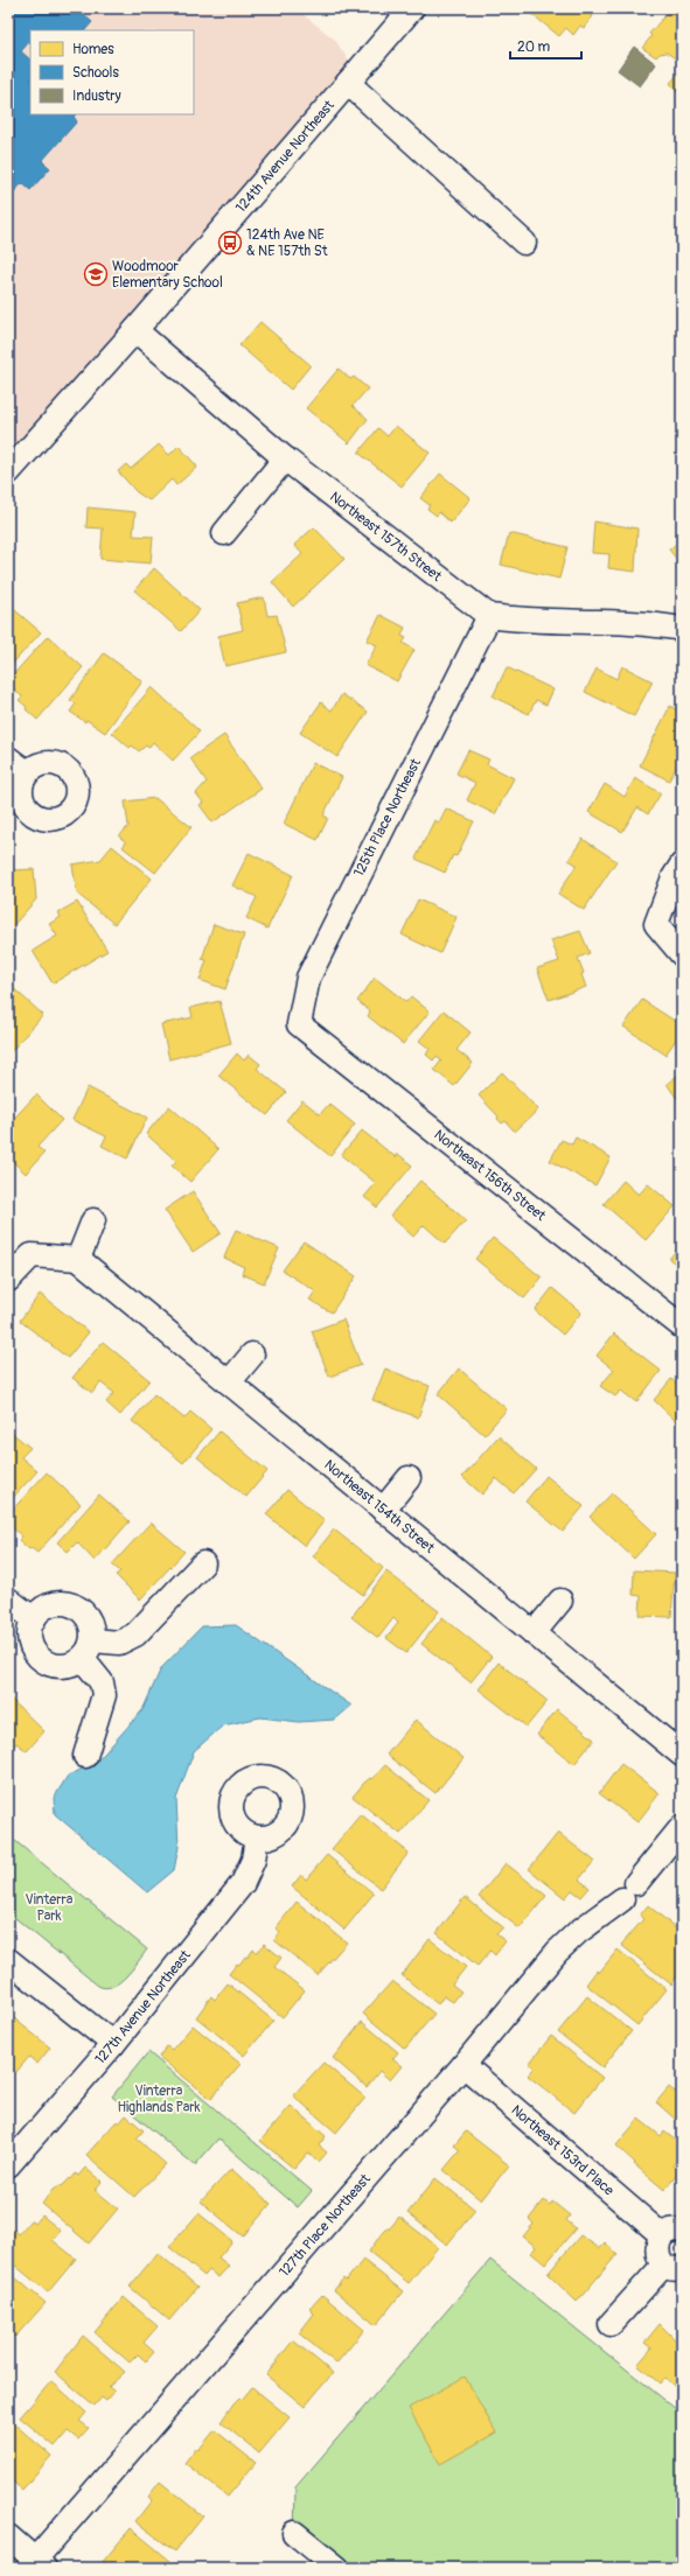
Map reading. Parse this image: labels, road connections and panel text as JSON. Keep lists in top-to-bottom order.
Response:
{
  "streets": {
    "street": [
      "124th Avenue Northeast",
      "Northeast 157th Street",
      "125th Place Northeast",
      "Northeast 156th Street",
      "Northeast 154th Street",
      "127th Avenue Northeast",
      "Northeast 153rd Place",
      "127th Place Northeast"
    ]
  },
  "crossings": [
    ["124th Avenue Northeast", "Northeast 157th Street"],
    ["Northeast 157th Street", "125th Place Northeast"],
    ["125th Place Northeast", "Northeast 156th Street"],
    ["Northeast 153rd Place", "127th Place Northeast"]
  ],
  "parks": ["Vinterra Park", "Vinterra Highlands Park"],
  "places": {
    "bus stop": ["124th Ave NE & NE 157th St"],
    "school or university": ["Woodmoor Elementary School"]
  },
  "legend": ["Homes", "Schools", "Industry"],
  "scale_bar": "20 m"
}
